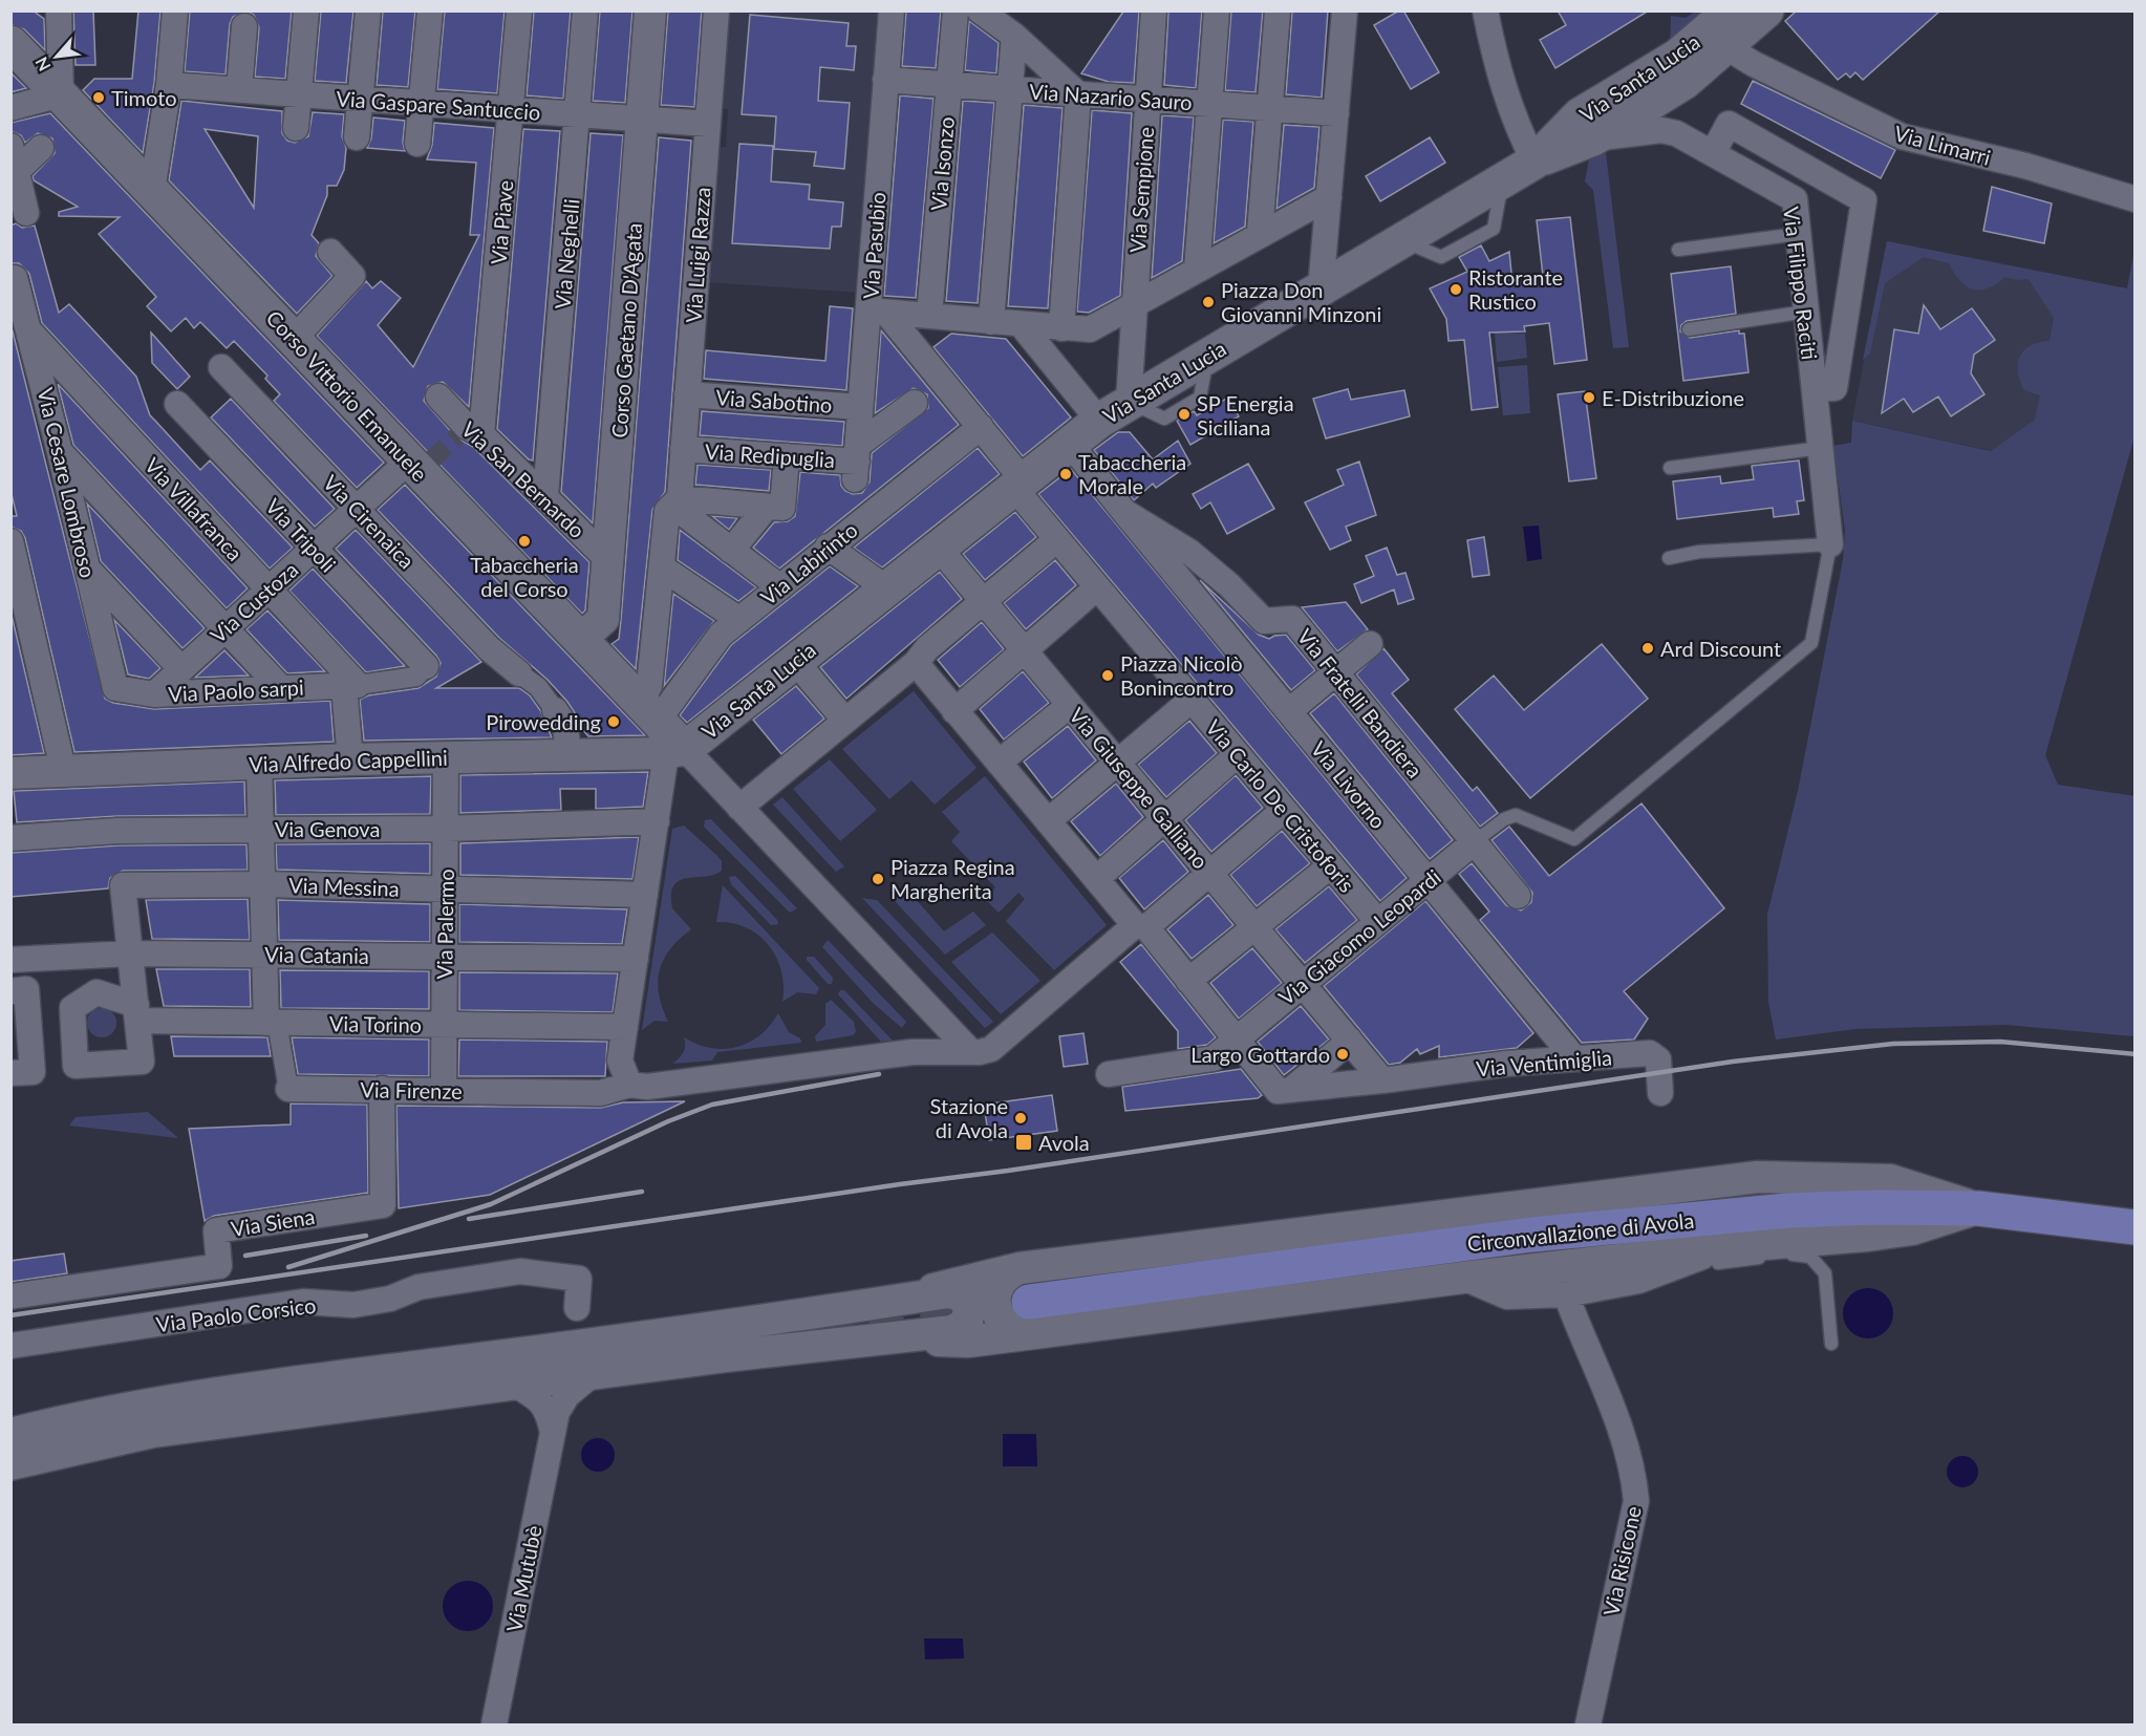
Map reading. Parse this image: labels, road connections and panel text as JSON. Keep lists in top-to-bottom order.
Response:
{
  "streets": {
    "main road": ["Via Santa Lucia", "Corso Vittorio Emanuele", "Circonvallazione di Avola"],
    "street": [
      "Via Nazario Sauro",
      "Via Gaspare Santuccio",
      "Via Limarri",
      "Via Isonzo",
      "Via Sempione",
      "Via Piave",
      "Via Pasubio",
      "Via Neghelli",
      "Via Luigi Razza",
      "Via Filippo Raciti",
      "Corso Gaetano D'Agata",
      "Via Sabotino",
      "Via Redipuglia",
      "Via San Bernardo",
      "Via Cesare Lombroso",
      "Via Villafranca",
      "Via Cirenaica",
      "Via Tripoli",
      "Via Labirinto",
      "Via Custoza",
      "Via Paolo sarpi",
      "Via Fratelli Bandiera",
      "Via Alfredo Cappellini",
      "Via Livorno",
      "Via Giuseppe Galliano",
      "Via Carlo De Cristoforis",
      "Via Genova",
      "Via Messina",
      "Via Palermo",
      "Via Giacomo Leopardi",
      "Via Catania",
      "Via Torino",
      "Via Ventimiglia",
      "Via Firenze",
      "Via Siena",
      "Via Paolo Corsico",
      "Via Risicone",
      "Via Mutubè"
    ]
  },
  "crossings": [
    ["Via Santa Lucia", "Via Sempione"],
    ["Via Santa Lucia", "Corso Vittorio Emanuele"],
    ["Via Santa Lucia", "Via Labirinto"],
    ["Via Santa Lucia", "Via Fratelli Bandiera"],
    ["Via Santa Lucia", "Via Alfredo Cappellini"],
    ["Via Santa Lucia", "Via Giuseppe Galliano"],
    ["Via Santa Lucia", "Via Carlo De Cristoforis"],
    ["Via Nazario Sauro", "Via Isonzo"],
    ["Via Nazario Sauro", "Via Sempione"],
    ["Via Nazario Sauro", "Via Pasubio"],
    ["Via Gaspare Santuccio", "Via Piave"],
    ["Via Gaspare Santuccio", "Via Neghelli"],
    ["Via Gaspare Santuccio", "Via Luigi Razza"],
    ["Via Gaspare Santuccio", "Corso Gaetano D'Agata"],
    ["Via Piave", "Via San Bernardo"],
    ["Via Pasubio", "Via Sabotino"],
    ["Via Pasubio", "Via Redipuglia"],
    ["Via Pasubio", "Via Carlo De Cristoforis"],
    ["Via Neghelli", "Via San Bernardo"],
    ["Via Luigi Razza", "Via Sabotino"],
    ["Via Luigi Razza", "Via Redipuglia"],
    ["Corso Gaetano D'Agata", "Corso Vittorio Emanuele"],
    ["Corso Gaetano D'Agata", "Via San Bernardo"],
    ["Corso Vittorio Emanuele", "Via Labirinto"],
    ["Corso Vittorio Emanuele", "Via Custoza"],
    ["Corso Vittorio Emanuele", "Via Alfredo Cappellini"],
    ["Via Cesare Lombroso", "Via Villafranca"],
    ["Via Cesare Lombroso", "Via Paolo sarpi"],
    ["Via Villafranca", "Via Custoza"],
    ["Via Villafranca", "Via Paolo sarpi"],
    ["Via Cirenaica", "Via Custoza"],
    ["Via Tripoli", "Via Custoza"],
    ["Via Labirinto", "Via Alfredo Cappellini"],
    ["Via Labirinto", "Via Carlo De Cristoforis"],
    ["Via Custoza", "Via Paolo sarpi"],
    ["Via Fratelli Bandiera", "Via Livorno"],
    ["Via Fratelli Bandiera", "Via Giacomo Leopardi"],
    ["Via Alfredo Cappellini", "Via Palermo"],
    ["Via Livorno", "Via Giacomo Leopardi"],
    ["Via Livorno", "Via Ventimiglia"],
    ["Via Giuseppe Galliano", "Via Giacomo Leopardi"],
    ["Via Giuseppe Galliano", "Via Ventimiglia"],
    ["Via Giuseppe Galliano", "Via Firenze"],
    ["Via Carlo De Cristoforis", "Via Giacomo Leopardi"],
    ["Via Carlo De Cristoforis", "Via Firenze"],
    ["Via Genova", "Via Palermo"],
    ["Via Messina", "Via Palermo"],
    ["Via Messina", "Via Catania"],
    ["Via Messina", "Via Torino"],
    ["Via Palermo", "Via Catania"],
    ["Via Palermo", "Via Torino"],
    ["Via Palermo", "Via Firenze"],
    ["Via Catania", "Via Torino"],
    ["Via Torino", "Via Firenze"],
    ["Via Firenze", "Via Siena"]
  ],
  "places": {
    "other": [
      "Timoto",
      "Ristorante Rustico",
      "Piazza Don Giovanni Minzoni",
      "E-Distribuzione",
      "SP Energia Siciliana",
      "Tabaccheria Morale",
      "Tabaccheria del Corso",
      "Ard Discount",
      "Piazza Nicolò Bonincontro",
      "Pirowedding",
      "Piazza Regina Margherita",
      "Largo Gottardo",
      "Stazione di Avola"
    ],
    "transit": ["Avola"]
  },
  "north": "bottom left"
}
